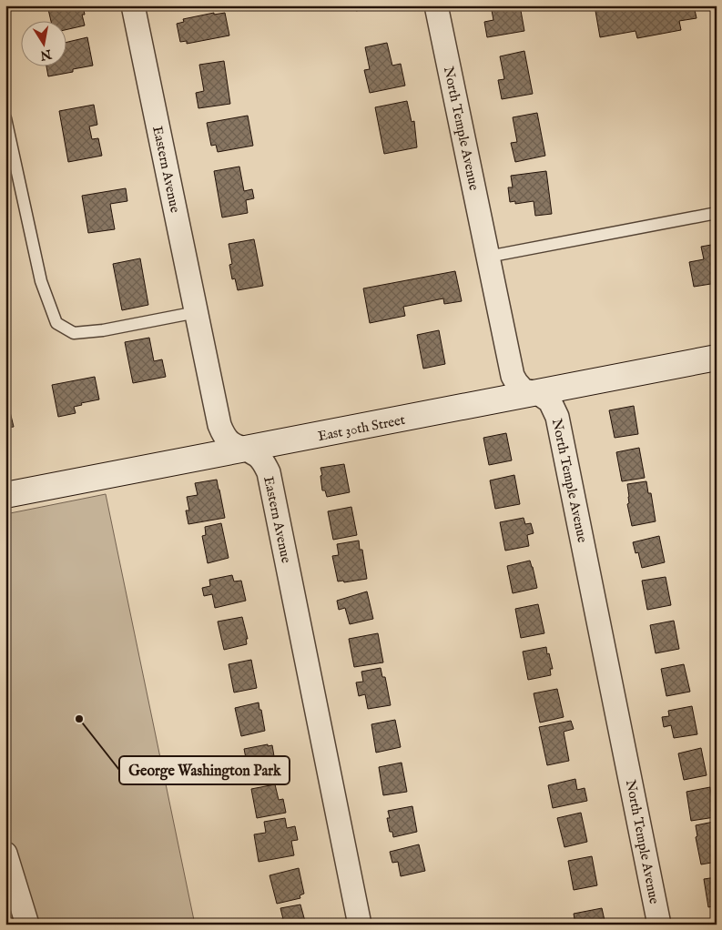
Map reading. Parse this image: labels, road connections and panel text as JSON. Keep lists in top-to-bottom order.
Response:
{
  "streets": {
    "main road": ["East 30th Street"],
    "street": ["North Temple Avenue", "Eastern Avenue"]
  },
  "crossings": [
    ["North Temple Avenue", "East 30th Street"],
    ["Eastern Avenue", "East 30th Street"]
  ],
  "places": ["George Washington Park"],
  "north": "bottom"
}
